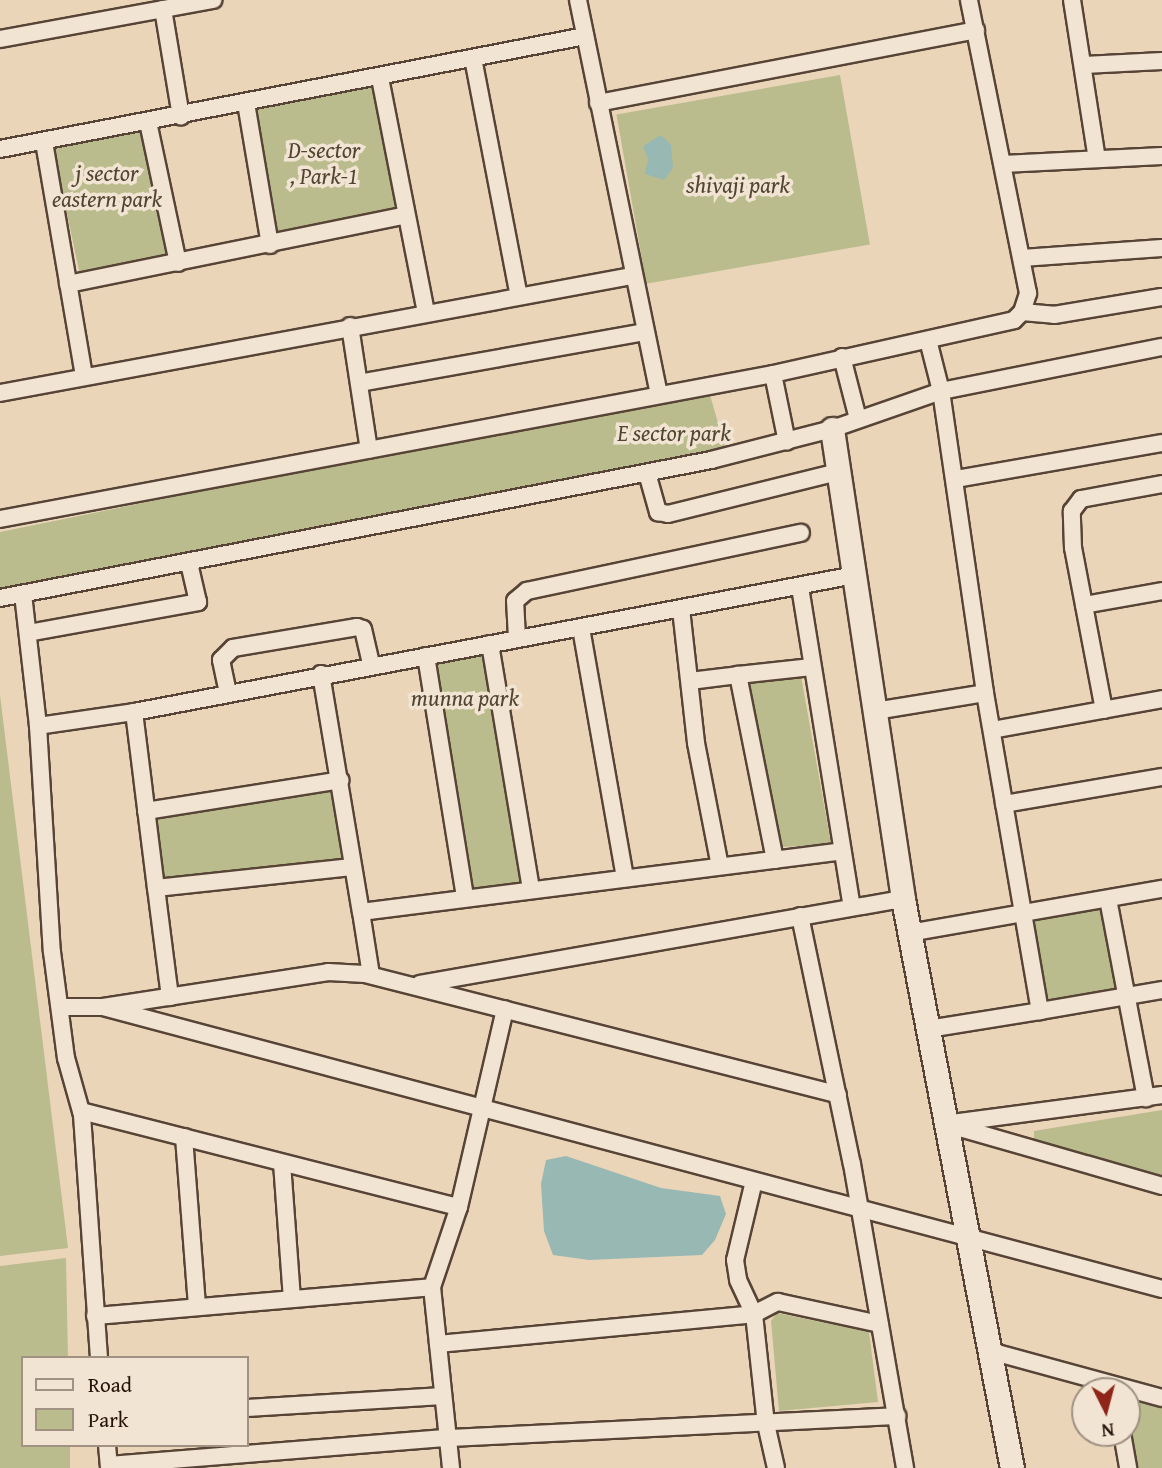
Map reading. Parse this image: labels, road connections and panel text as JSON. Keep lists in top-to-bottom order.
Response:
{
  "parks": [
    "D-sector , Park-1",
    "j sector eastern park",
    "shivaji park",
    "E sector park",
    "munna park"
  ],
  "legend": ["Road", "Park"],
  "north": "bottom"
}
